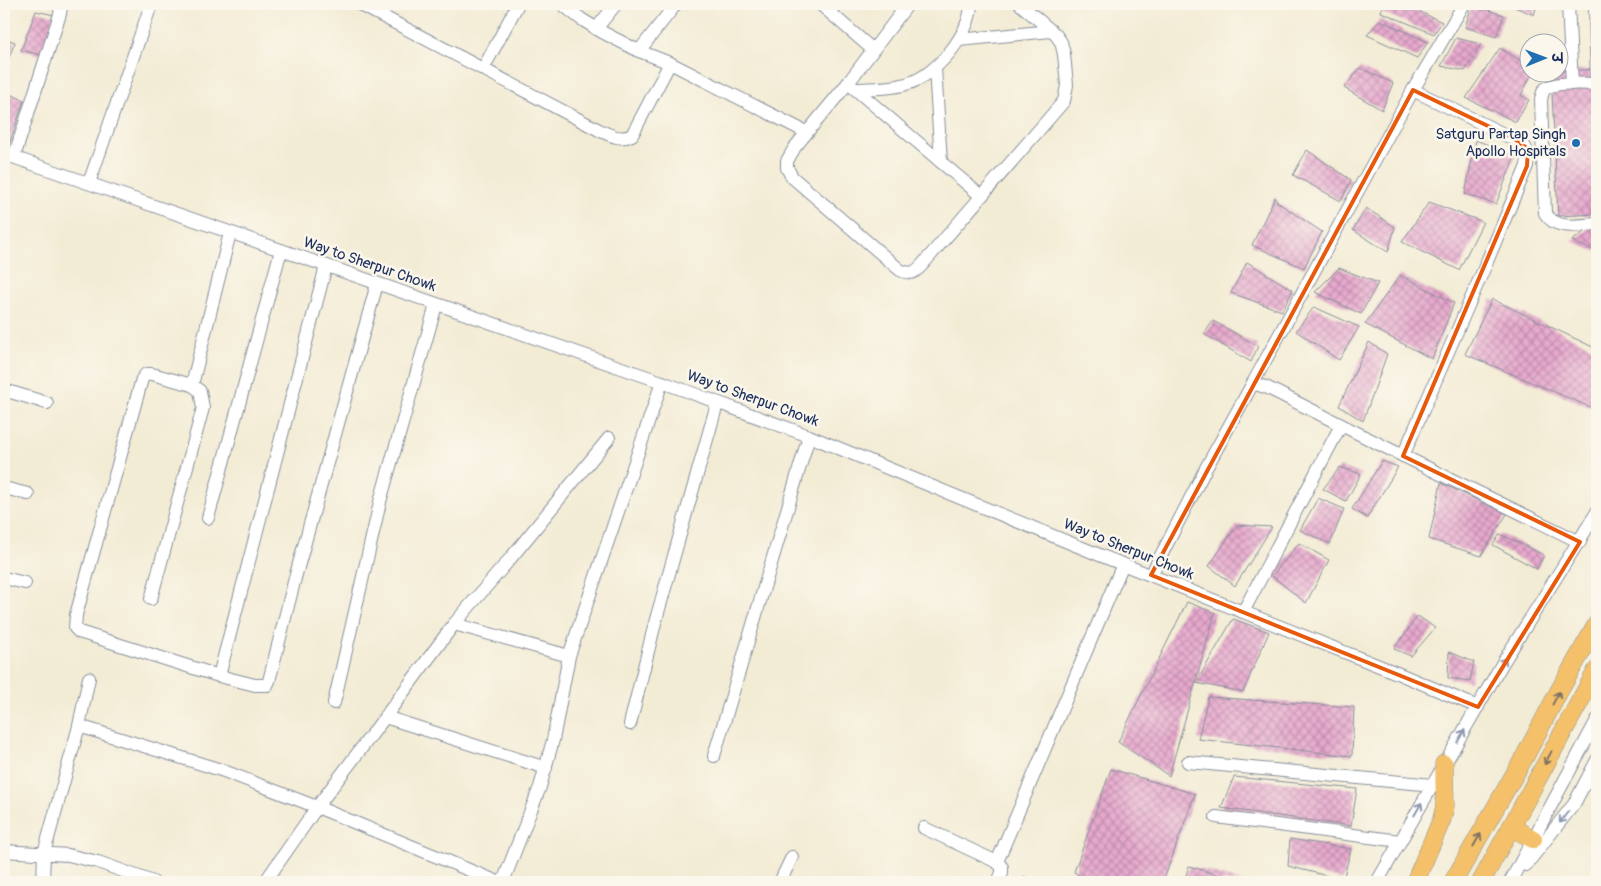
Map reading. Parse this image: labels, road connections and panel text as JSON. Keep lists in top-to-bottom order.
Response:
{
  "streets": {
    "street": ["Way to Sherpur Chowk"]
  },
  "places": ["Satguru Partap Singh Apollo Hospitals"],
  "north": "right"
}
